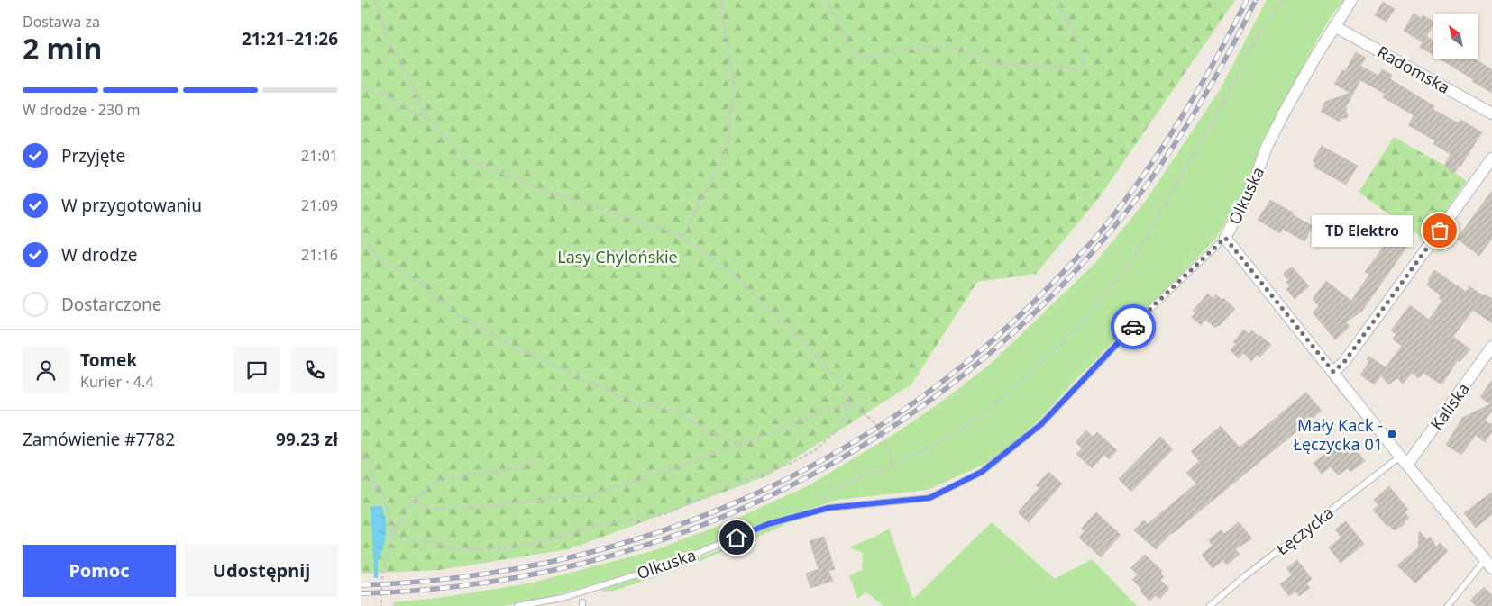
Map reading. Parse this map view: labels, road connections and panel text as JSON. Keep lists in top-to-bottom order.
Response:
{
  "streets": {
    "street": ["Radomska", "Olkuska", "Kaliska"],
    "lane": ["Łęczycka"]
  },
  "crossings": [
    ["Radomska", "Olkuska"],
    ["Kaliska", "Łęczycka"]
  ],
  "parks": ["Lasy Chylońskie"],
  "places": {
    "other": ["TD Elektro"],
    "transit": ["Mały Kack - Łęczycka 01"]
  },
  "north": "top left",
  "page": {
    "heading": ["2 min", "Dostawa za", "21:21–21:26"],
    "panel": [
      "Tomek",
      "Kurier · 4.4",
      "Zamówienie #7782",
      "99.23 zł"
    ],
    "bar": "W drodze · 230 m",
    "list": [
      ["Przyjęte", "21:01"],
      ["W przygotowaniu", "21:09"],
      ["W drodze", "21:16"],
      "Dostarczone"
    ],
    "bubble": "TD Elektro",
    "buttons": ["Pomoc", "Udostępnij"]
  }
}
